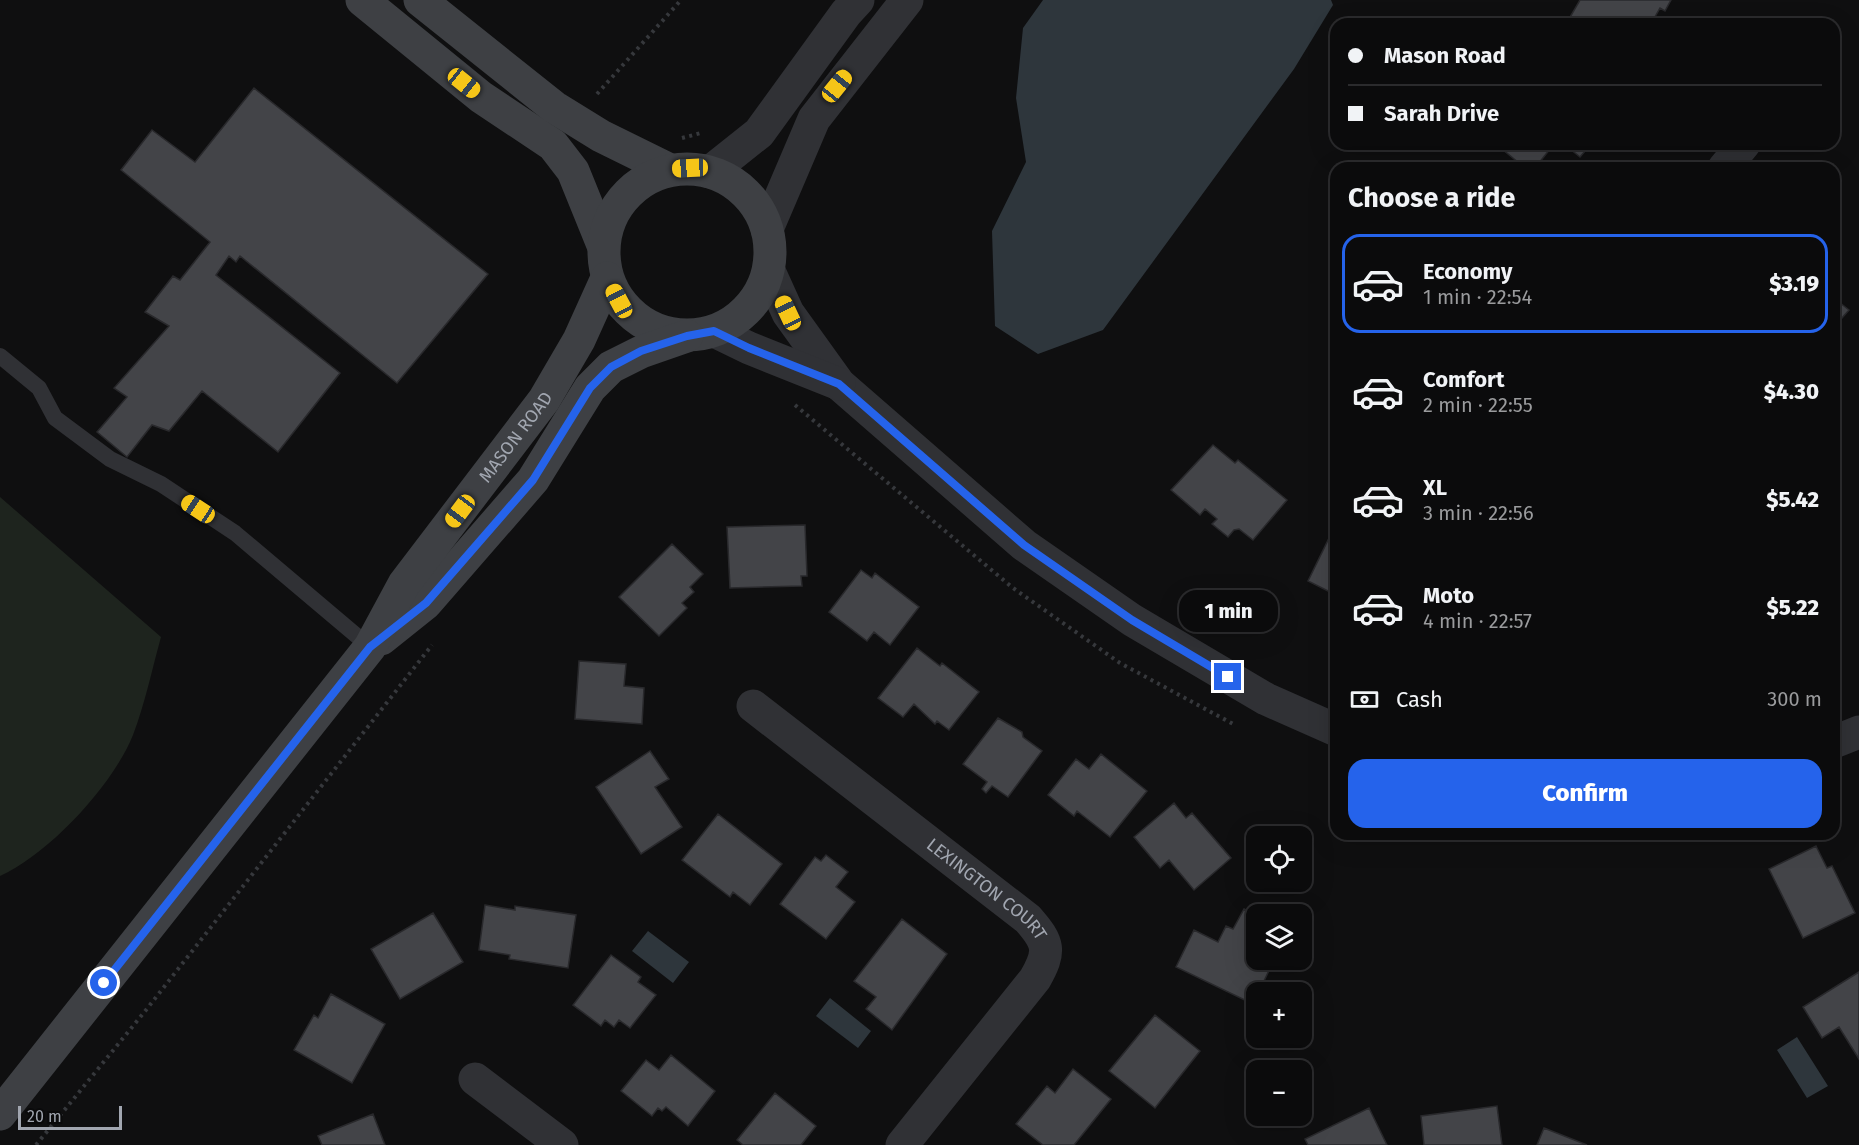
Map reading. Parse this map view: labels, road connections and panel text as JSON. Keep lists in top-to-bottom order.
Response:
{
  "streets": {
    "main road": ["MASON ROAD"],
    "street": ["LEXINGTON COURT"]
  },
  "scale_bar": "20 m",
  "page": {
    "banner": ["Mason Road", "Sarah Drive"],
    "heading": "Choose a ride",
    "list": [
      {
        "name": "Economy",
        "note": "1 min · 22:54",
        "value": "$3.19"
      },
      {
        "name": "Comfort",
        "note": "2 min · 22:55",
        "value": "$4.30"
      },
      {
        "name": "XL",
        "note": "3 min · 22:56",
        "value": "$5.42"
      },
      {
        "name": "Moto",
        "note": "4 min · 22:57",
        "value": "$5.22"
      }
    ],
    "bubble": "1 min",
    "pay": ["Cash", "300 m"],
    "buttons": "Confirm",
    "map_buttons": ["+", "−"],
    "scale": "20 m"
  }
}
